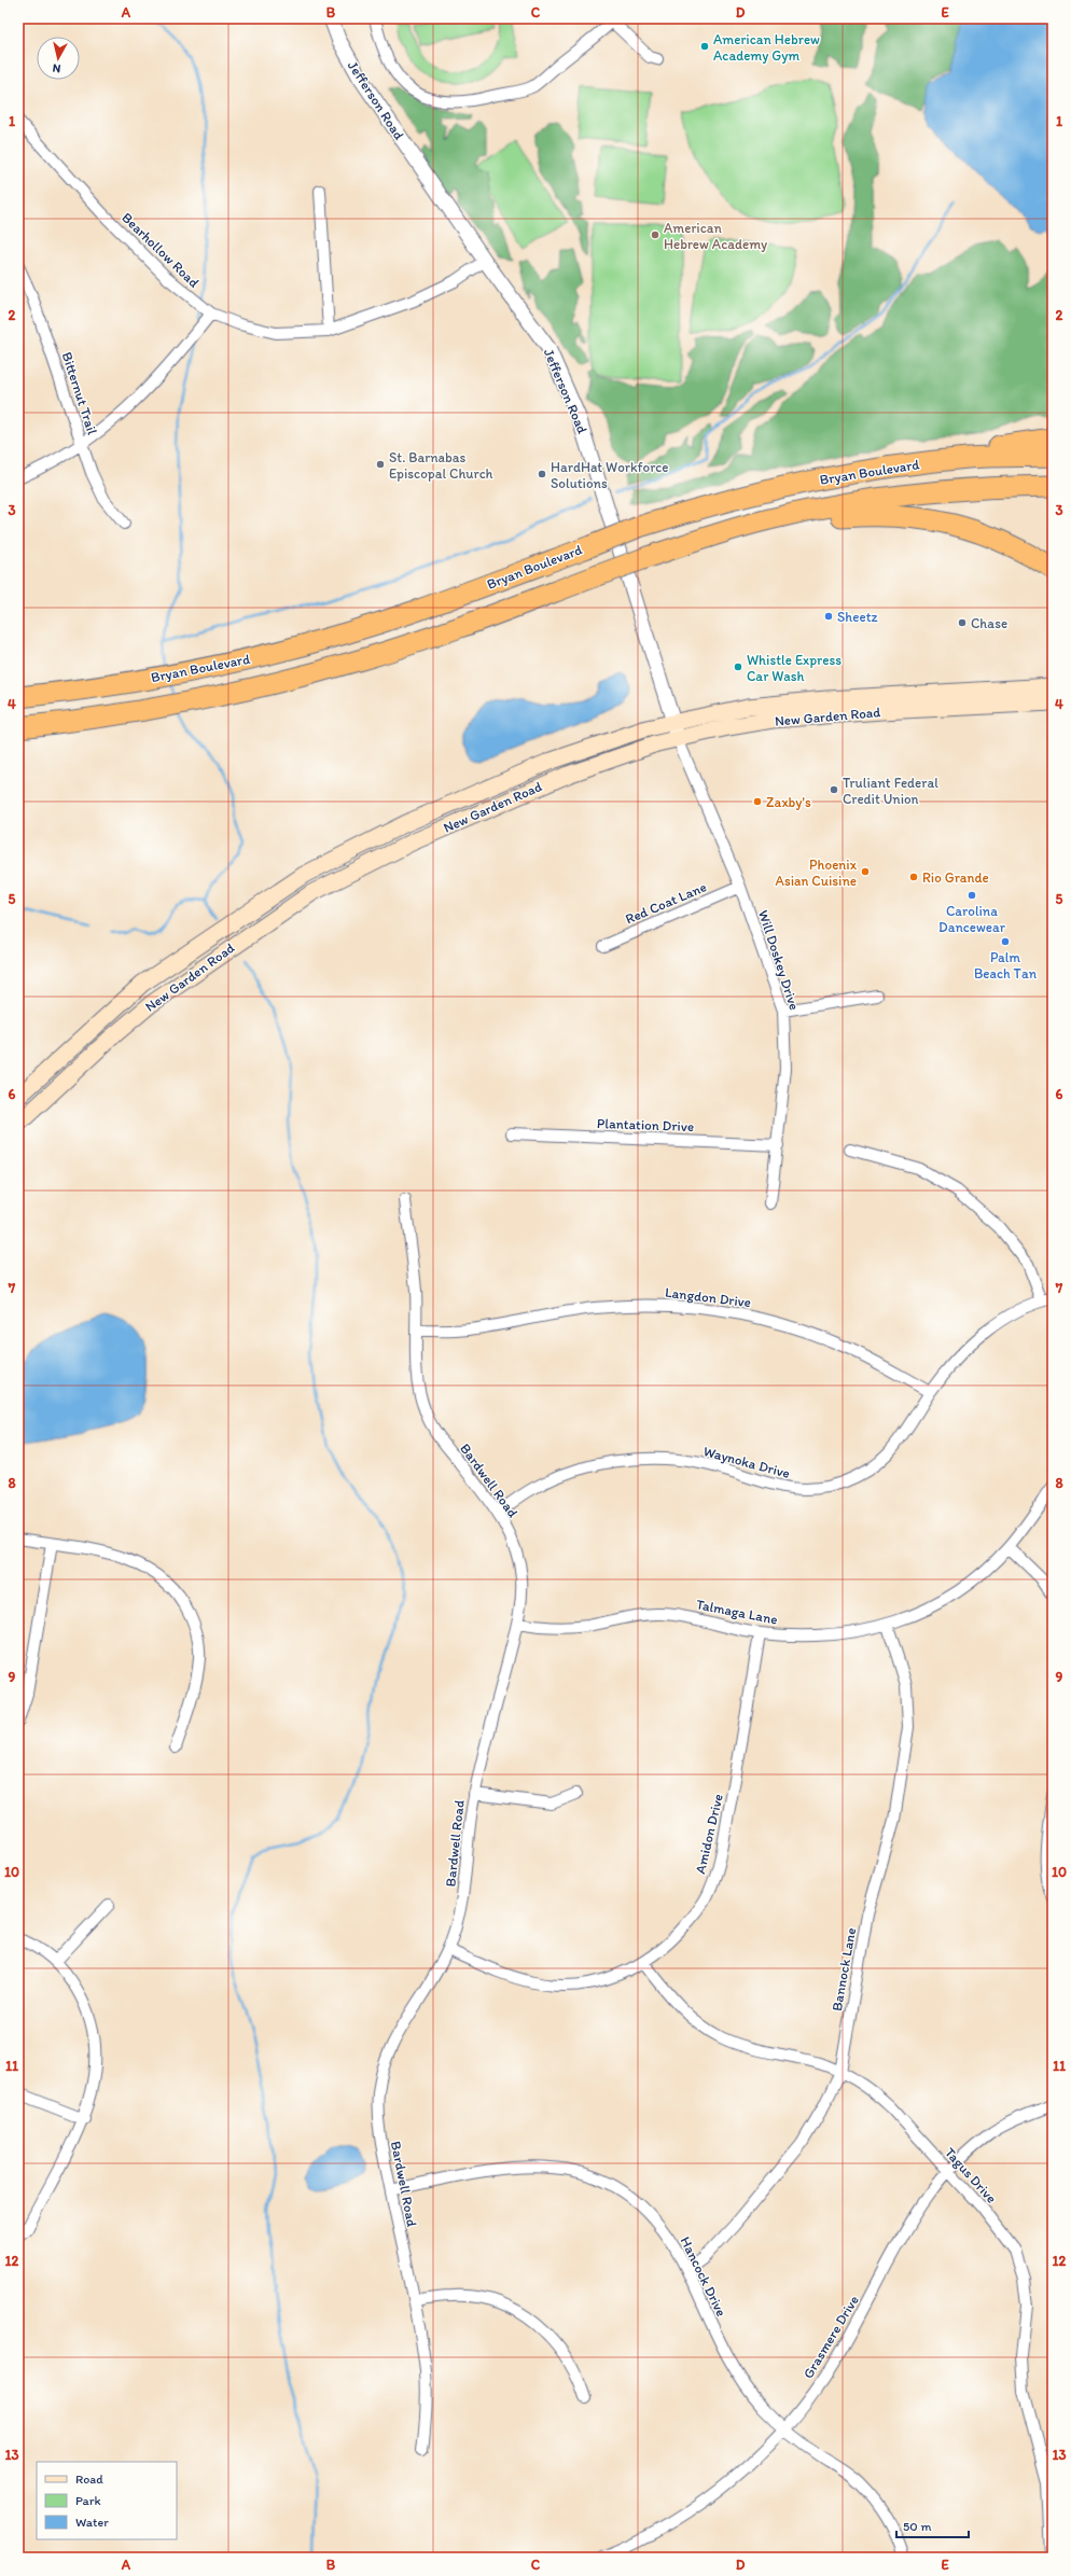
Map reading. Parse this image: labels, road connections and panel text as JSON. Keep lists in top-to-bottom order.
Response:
{
  "streets": {
    "highway": ["Bryan Boulevard"],
    "main road": ["New Garden Road"],
    "street": [
      "Jefferson Road",
      "Bearhollow Road",
      "Bitternut Trail",
      "Red Coat Lane",
      "Will Doskey Drive",
      "Plantation Drive",
      "Langdon Drive",
      "Waynoka Drive",
      "Bardwell Road",
      "Talmaga Lane",
      "Amidon Drive",
      "Bannock Lane",
      "Tagus Drive",
      "Hancock Drive",
      "Grasmere Drive"
    ]
  },
  "crossings": [
    ["Jefferson Road", "Bearhollow Road"],
    ["Jefferson Road", "New Garden Road"],
    ["Jefferson Road", "Will Doskey Drive"],
    ["New Garden Road", "Will Doskey Drive"],
    ["Red Coat Lane", "Will Doskey Drive"],
    ["Will Doskey Drive", "Plantation Drive"],
    ["Langdon Drive", "Waynoka Drive"],
    ["Langdon Drive", "Bardwell Road"],
    ["Waynoka Drive", "Bardwell Road"],
    ["Bardwell Road", "Talmaga Lane"],
    ["Bardwell Road", "Amidon Drive"],
    ["Bardwell Road", "Hancock Drive"],
    ["Talmaga Lane", "Amidon Drive"],
    ["Talmaga Lane", "Bannock Lane"],
    ["Amidon Drive", "Tagus Drive"],
    ["Bannock Lane", "Tagus Drive"],
    ["Bannock Lane", "Hancock Drive"],
    ["Tagus Drive", "Grasmere Drive"],
    ["Hancock Drive", "Grasmere Drive"]
  ],
  "places": [
    "American Hebrew Academy Gym",
    "American Hebrew Academy",
    "St. Barnabas Episcopal Church",
    "HardHat Workforce Solutions",
    "Sheetz",
    "Chase",
    "Whistle Express Car Wash",
    "Truliant Federal Credit Union",
    "Zaxby's",
    "Phoenix Asian Cuisine",
    "Rio Grande",
    "Carolina Dancewear",
    "Palm Beach Tan"
  ],
  "legend": ["Road", "Park", "Water"],
  "scale_bar": "50 m",
  "north": "bottom",
  "grid": {
    "columns": [
      "A",
      "B",
      "C",
      "D",
      "E"
    ],
    "rows": [
      "1",
      "2",
      "3",
      "4",
      "5",
      "6",
      "7",
      "8",
      "9",
      "10",
      "11",
      "12",
      "13"
    ]
  }
}
